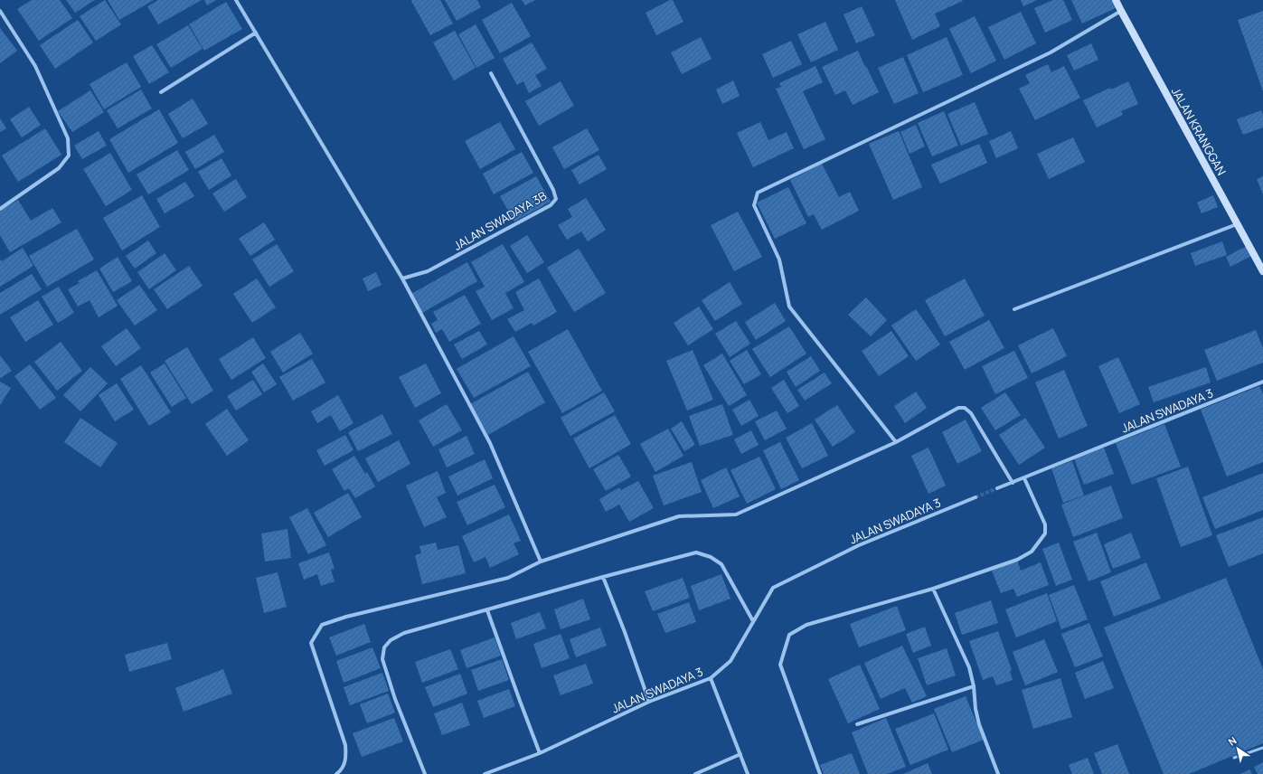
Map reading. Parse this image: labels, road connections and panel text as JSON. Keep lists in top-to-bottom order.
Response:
{
  "streets": {
    "main road": ["JALAN KRANGGAN"],
    "street": ["JALAN SWADAYA 3B", "JALAN SWADAYA 3"]
  },
  "north": "top left"
}
